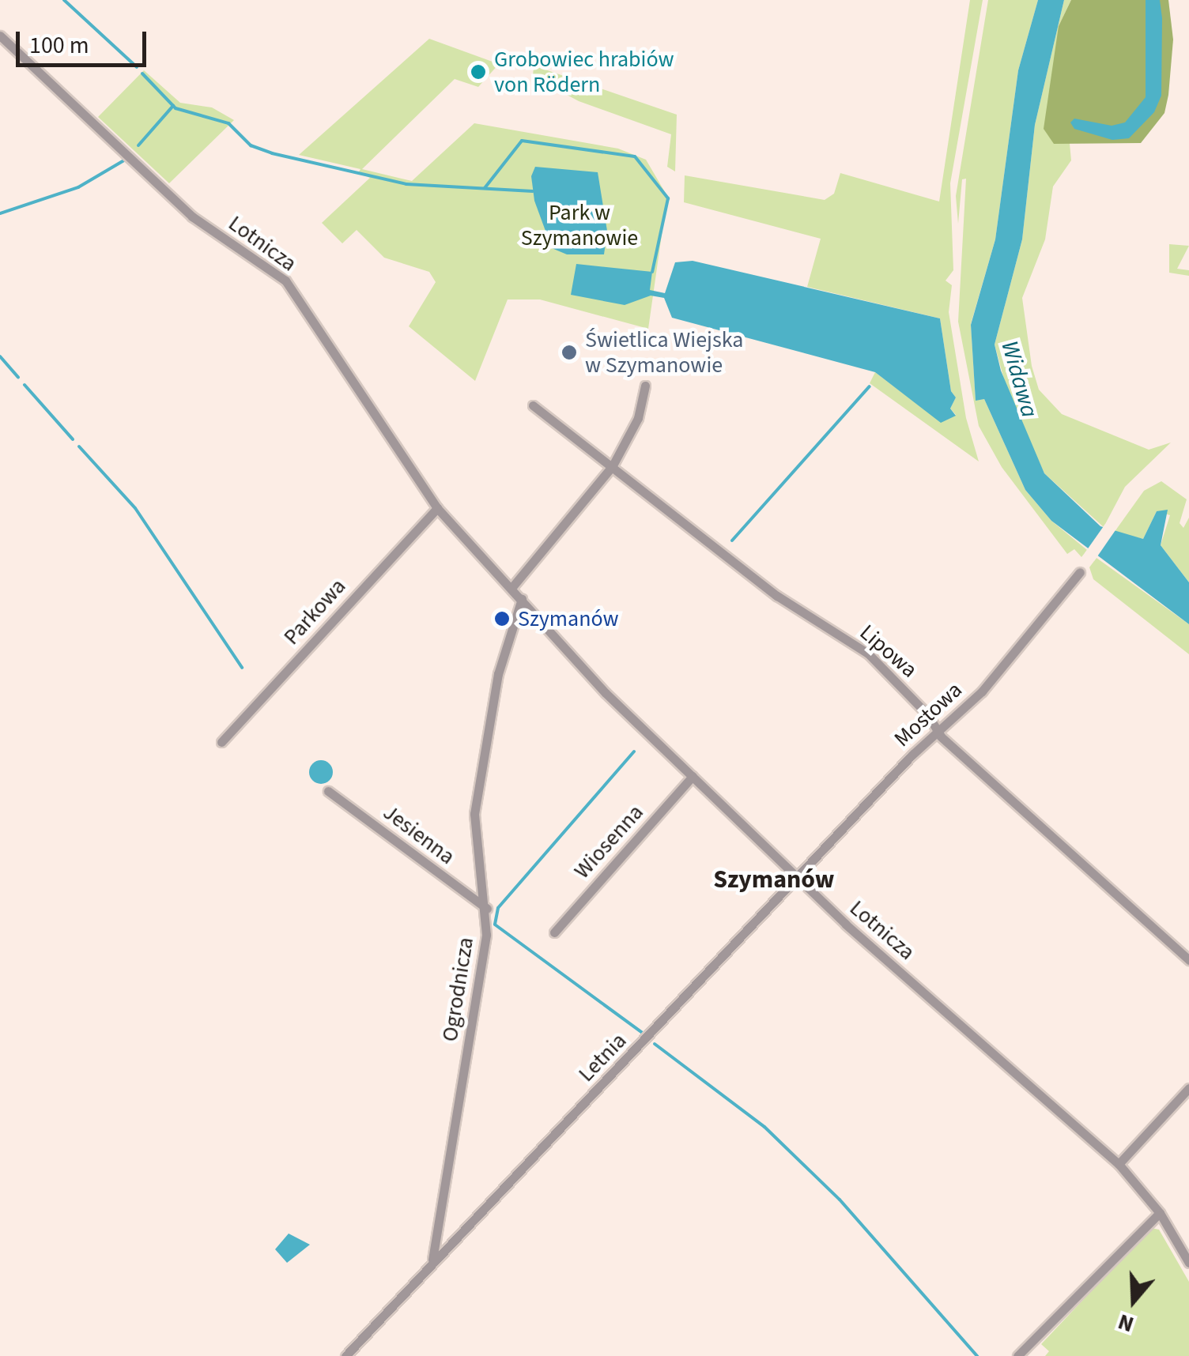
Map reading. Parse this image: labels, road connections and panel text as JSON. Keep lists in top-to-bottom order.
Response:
{
  "streets": {
    "street": [
      "Lotnicza",
      "Parkowa",
      "Lipowa",
      "Mostowa",
      "Jesienna",
      "Wiosenna",
      "Ogrodnicza",
      "Letnia"
    ]
  },
  "crossings": [
    ["Lotnicza", "Parkowa"],
    ["Lotnicza", "Mostowa"],
    ["Lotnicza", "Wiosenna"],
    ["Lotnicza", "Ogrodnicza"],
    ["Lotnicza", "Letnia"],
    ["Lipowa", "Mostowa"],
    ["Lipowa", "Ogrodnicza"],
    ["Mostowa", "Letnia"],
    ["Jesienna", "Ogrodnicza"],
    ["Ogrodnicza", "Letnia"]
  ],
  "districts": ["Szymanów"],
  "water": ["Widawa"],
  "parks": ["Park w Szymanowie"],
  "places": ["Grobowiec hrabiów von Rödern", "Świetlica Wiejska w Szymanowie", "Szymanów"],
  "scale_bar": "100 m",
  "north": "bottom"
}
